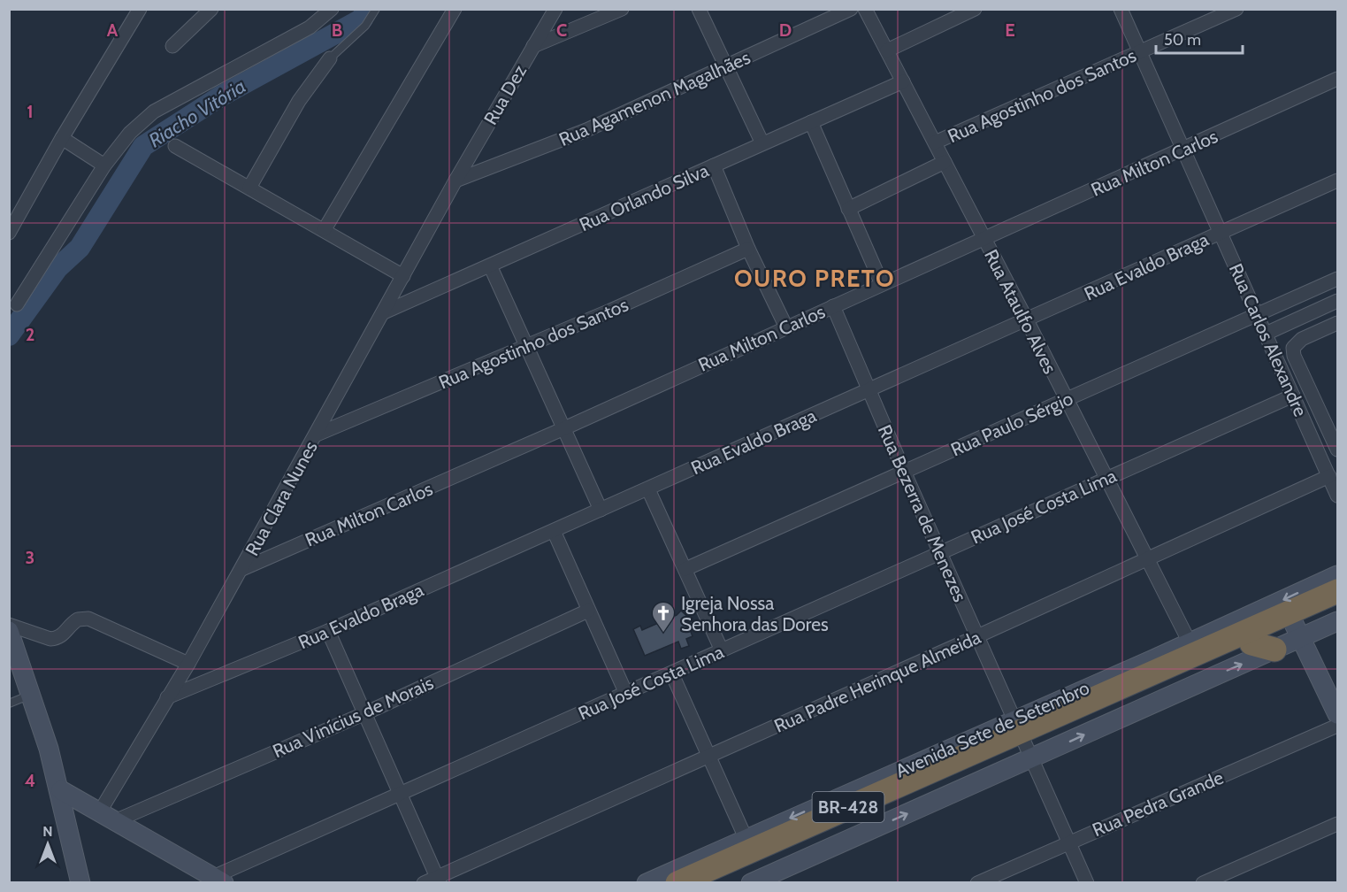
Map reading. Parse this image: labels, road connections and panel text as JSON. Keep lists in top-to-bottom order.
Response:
{
  "streets": {
    "highway": ["Avenida Sete de Setembro", "BR-428"],
    "street": [
      "Rua Dez",
      "Rua Agostinho dos Santos",
      "Rua Agamenon Magalhães",
      "Rua Milton Carlos",
      "Rua Orlando Silva",
      "Rua Evaldo Braga",
      "Rua Ataulfo Alves",
      "Rua Carlos Alexandre",
      "Rua Paulo Sérgio",
      "Rua Clara Nunes",
      "Rua José Costa Lima",
      "Rua Bezerra de Menezes",
      "Rua Padre Herinque Almeida",
      "Rua Vinícius de Morais",
      "Rua Pedra Grande"
    ]
  },
  "crossings": [
    ["Rua Dez", "Rua Agamenon Magalhães"],
    ["Rua Dez", "Rua Clara Nunes"],
    ["Rua Agostinho dos Santos", "Rua Ataulfo Alves"],
    ["Rua Agostinho dos Santos", "Rua Carlos Alexandre"],
    ["Rua Agostinho dos Santos", "Rua Clara Nunes"],
    ["Rua Agamenon Magalhães", "Rua Clara Nunes"],
    ["Rua Milton Carlos", "Rua Ataulfo Alves"],
    ["Rua Milton Carlos", "Rua Carlos Alexandre"],
    ["Rua Milton Carlos", "Rua Clara Nunes"],
    ["Rua Milton Carlos", "Rua Bezerra de Menezes"],
    ["Rua Orlando Silva", "Rua Ataulfo Alves"],
    ["Rua Orlando Silva", "Rua Clara Nunes"],
    ["Rua Evaldo Braga", "Rua Ataulfo Alves"],
    ["Rua Evaldo Braga", "Rua Carlos Alexandre"],
    ["Rua Evaldo Braga", "Rua Clara Nunes"],
    ["Rua Evaldo Braga", "Rua Bezerra de Menezes"],
    ["Rua Ataulfo Alves", "Rua Paulo Sérgio"],
    ["Rua Ataulfo Alves", "Rua José Costa Lima"],
    ["Rua Ataulfo Alves", "Rua Padre Herinque Almeida"],
    ["Rua Ataulfo Alves", "Avenida Sete de Setembro"],
    ["Rua Carlos Alexandre", "Rua Paulo Sérgio"],
    ["Rua Carlos Alexandre", "Rua José Costa Lima"],
    ["Rua Carlos Alexandre", "Rua Padre Herinque Almeida"],
    ["Rua Paulo Sérgio", "Rua Bezerra de Menezes"],
    ["Rua José Costa Lima", "Rua Bezerra de Menezes"],
    ["Rua Bezerra de Menezes", "Rua Padre Herinque Almeida"],
    ["Rua Bezerra de Menezes", "Avenida Sete de Setembro"],
    ["Rua Bezerra de Menezes", "Rua Pedra Grande"]
  ],
  "districts": ["OURO PRETO"],
  "water": ["Riacho Vitória"],
  "places": {
    "church": ["Igreja Nossa Senhora das Dores"]
  },
  "scale_bar": "50 m",
  "north": "top",
  "grid": {
    "columns": [
      "A",
      "B",
      "C",
      "D",
      "E"
    ],
    "rows": [
      "1",
      "2",
      "3",
      "4"
    ]
  }
}
